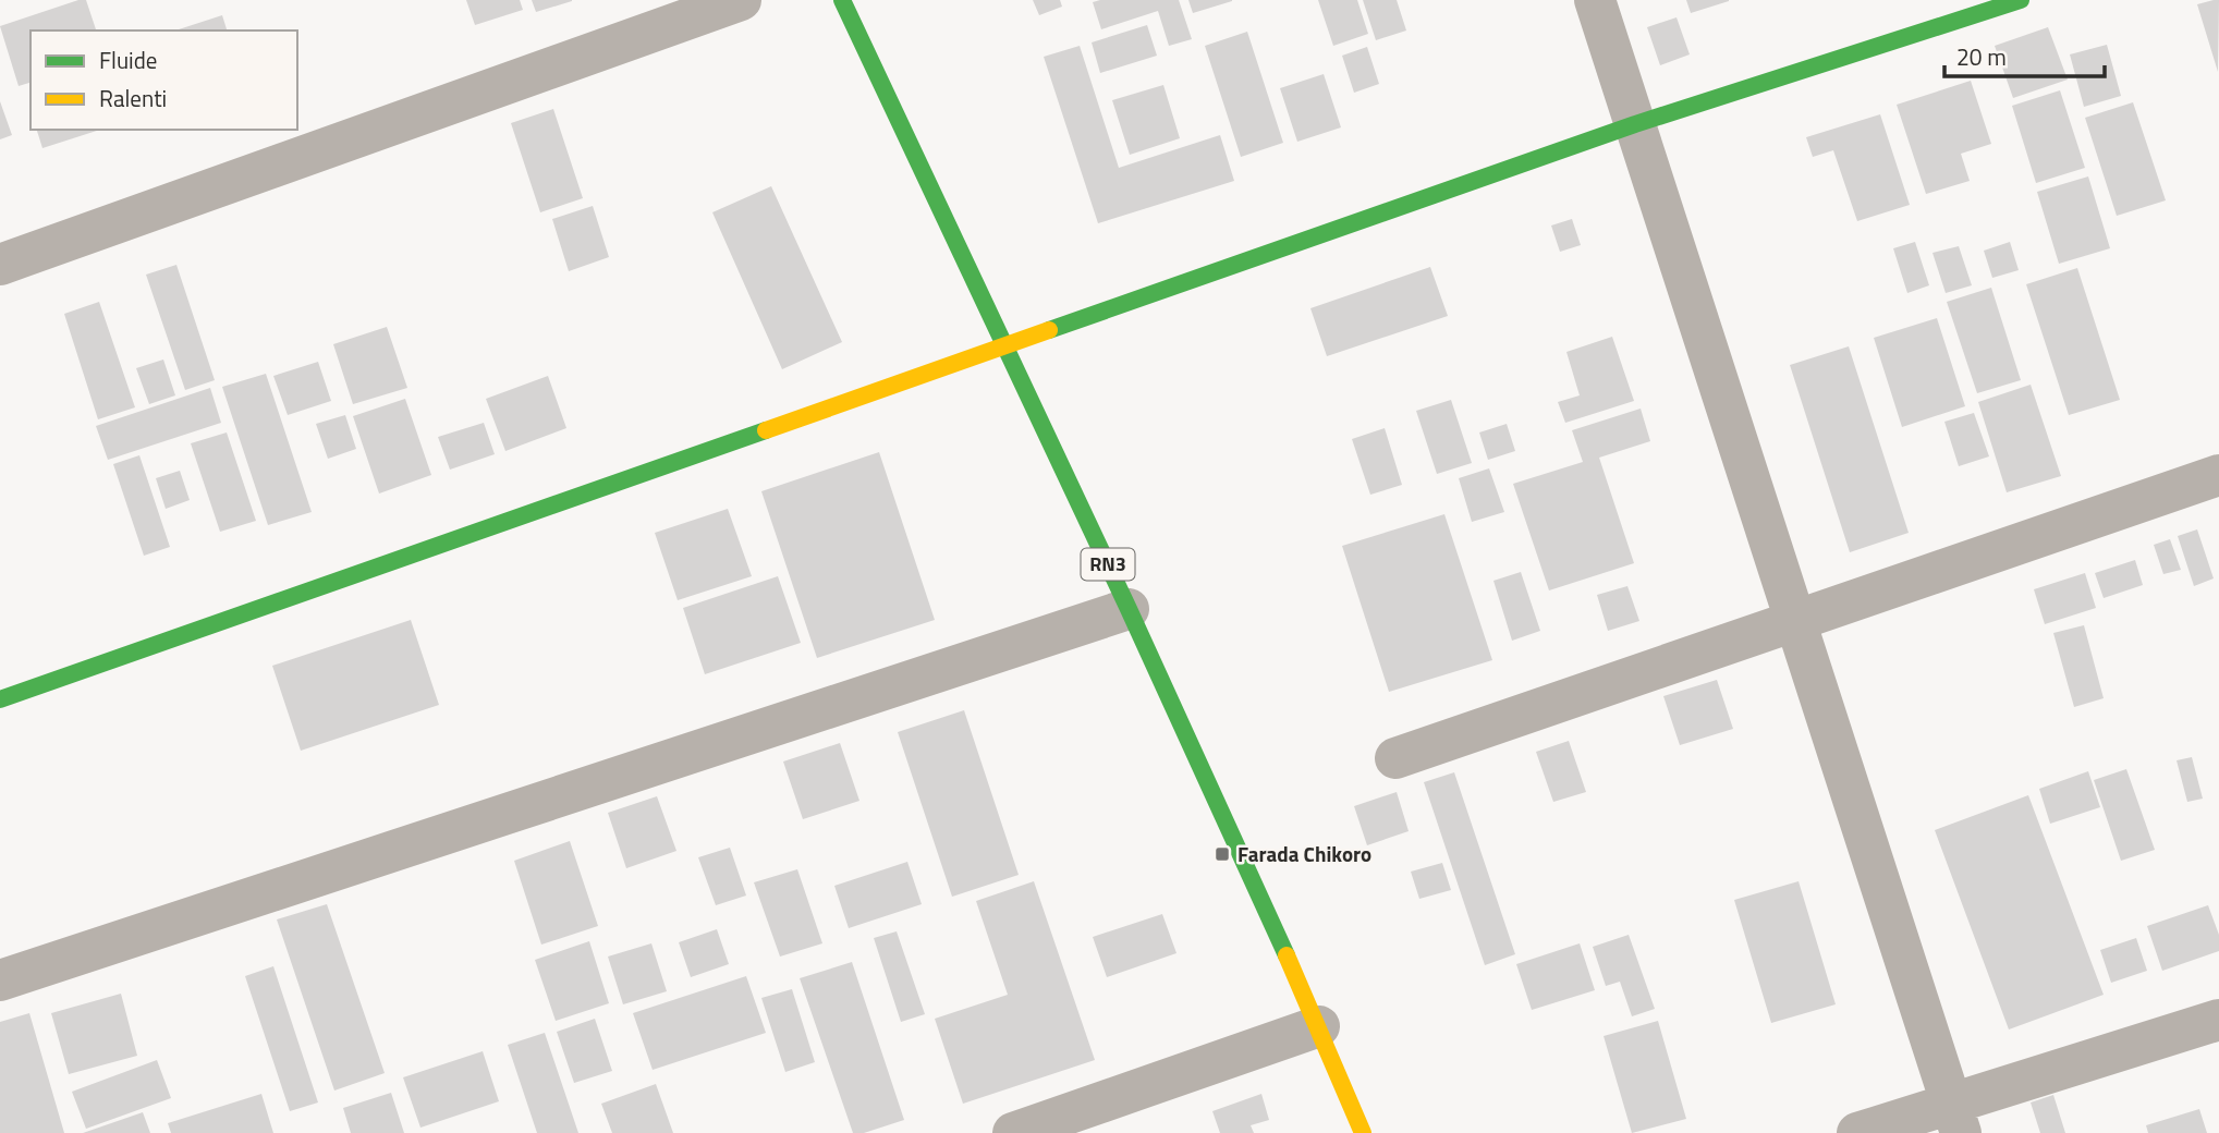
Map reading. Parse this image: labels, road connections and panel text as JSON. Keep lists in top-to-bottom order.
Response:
{
  "streets": {
    "main road": ["RN3"]
  },
  "places": {
    "transit": ["Farada Chikoro"]
  },
  "legend": ["Fluide", "Ralenti"],
  "scale_bar": "20 m"
}
